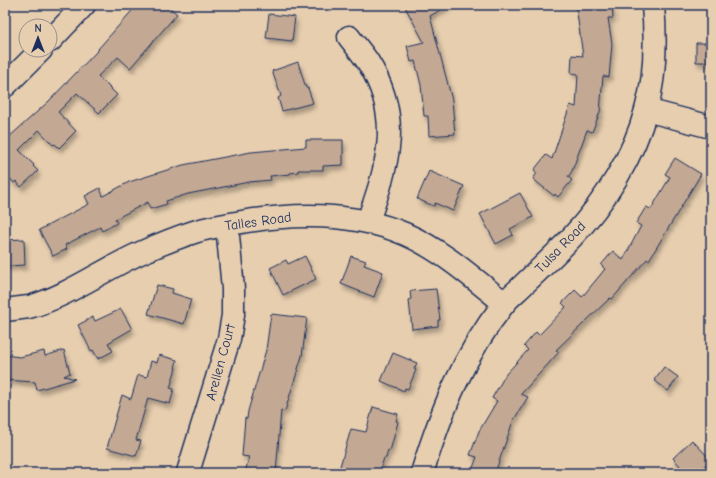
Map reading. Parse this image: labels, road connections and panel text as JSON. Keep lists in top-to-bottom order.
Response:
{
  "streets": {
    "street": ["Talles Road", "Tulsa Road", "Arellen Court"]
  },
  "crossings": [
    ["Talles Road", "Tulsa Road"],
    ["Talles Road", "Arellen Court"]
  ],
  "north": "top"
}
